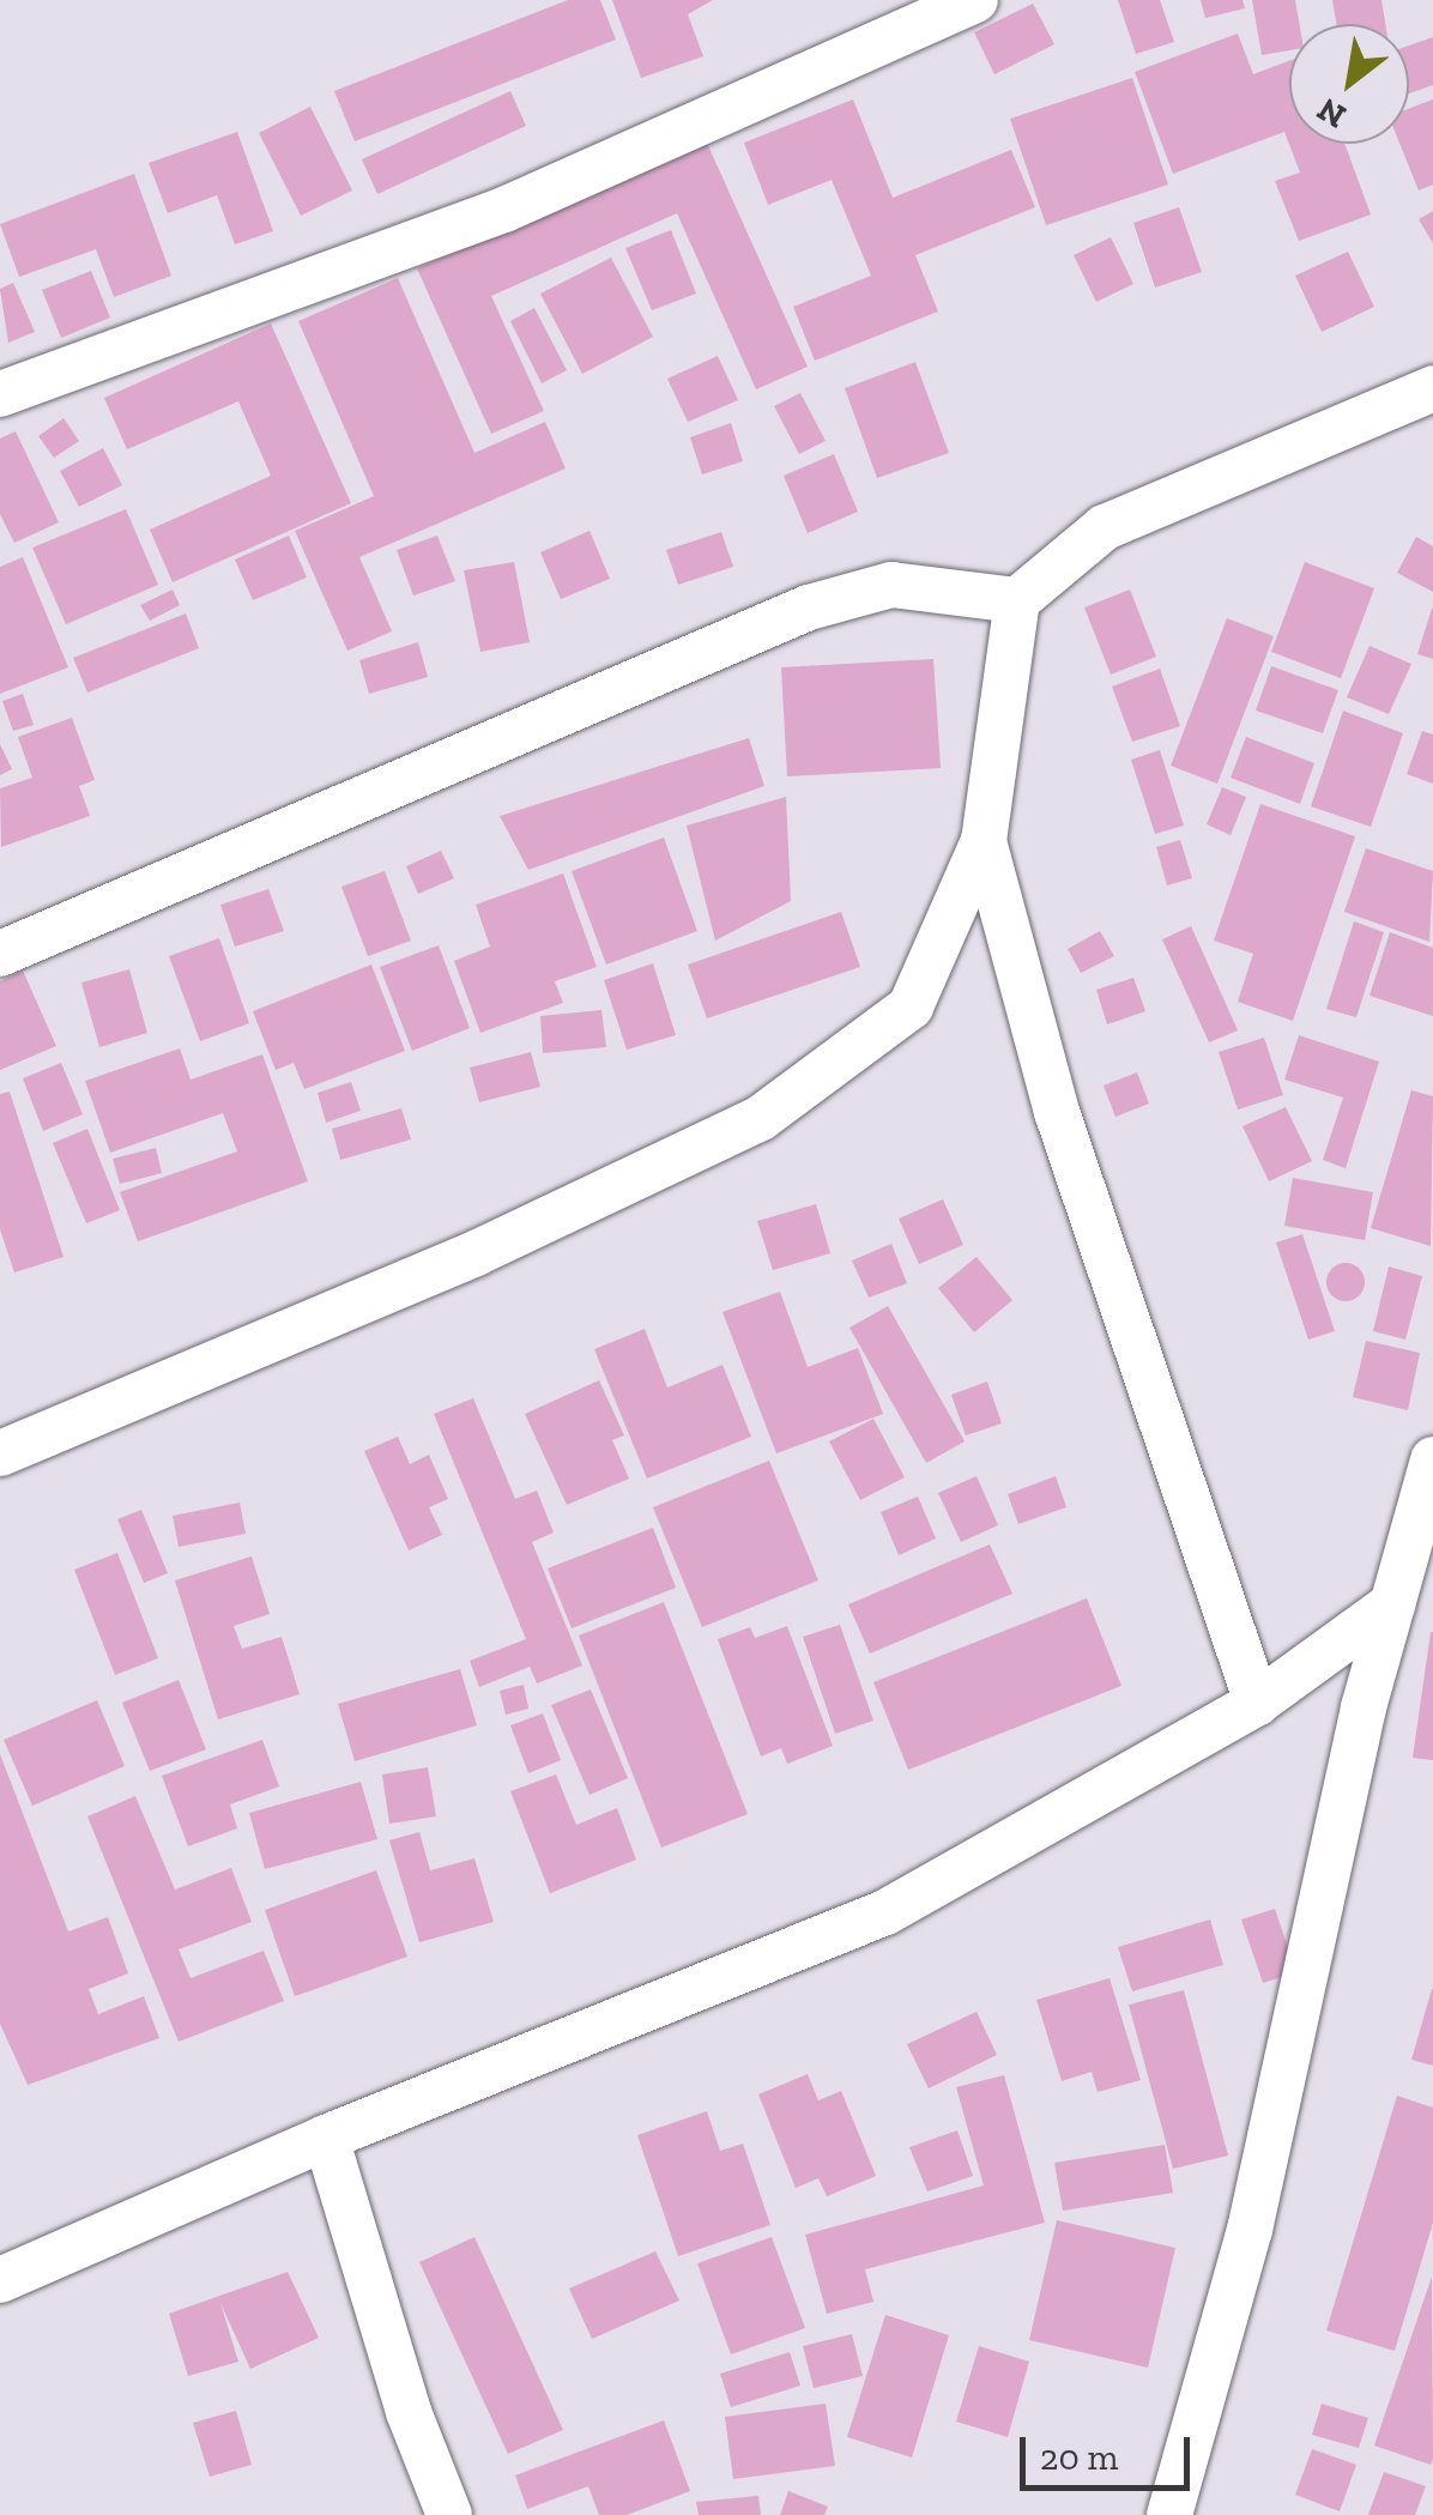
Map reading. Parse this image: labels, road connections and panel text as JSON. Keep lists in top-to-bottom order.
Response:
{
  "scale_bar": "20 m",
  "north": "bottom left"
}
